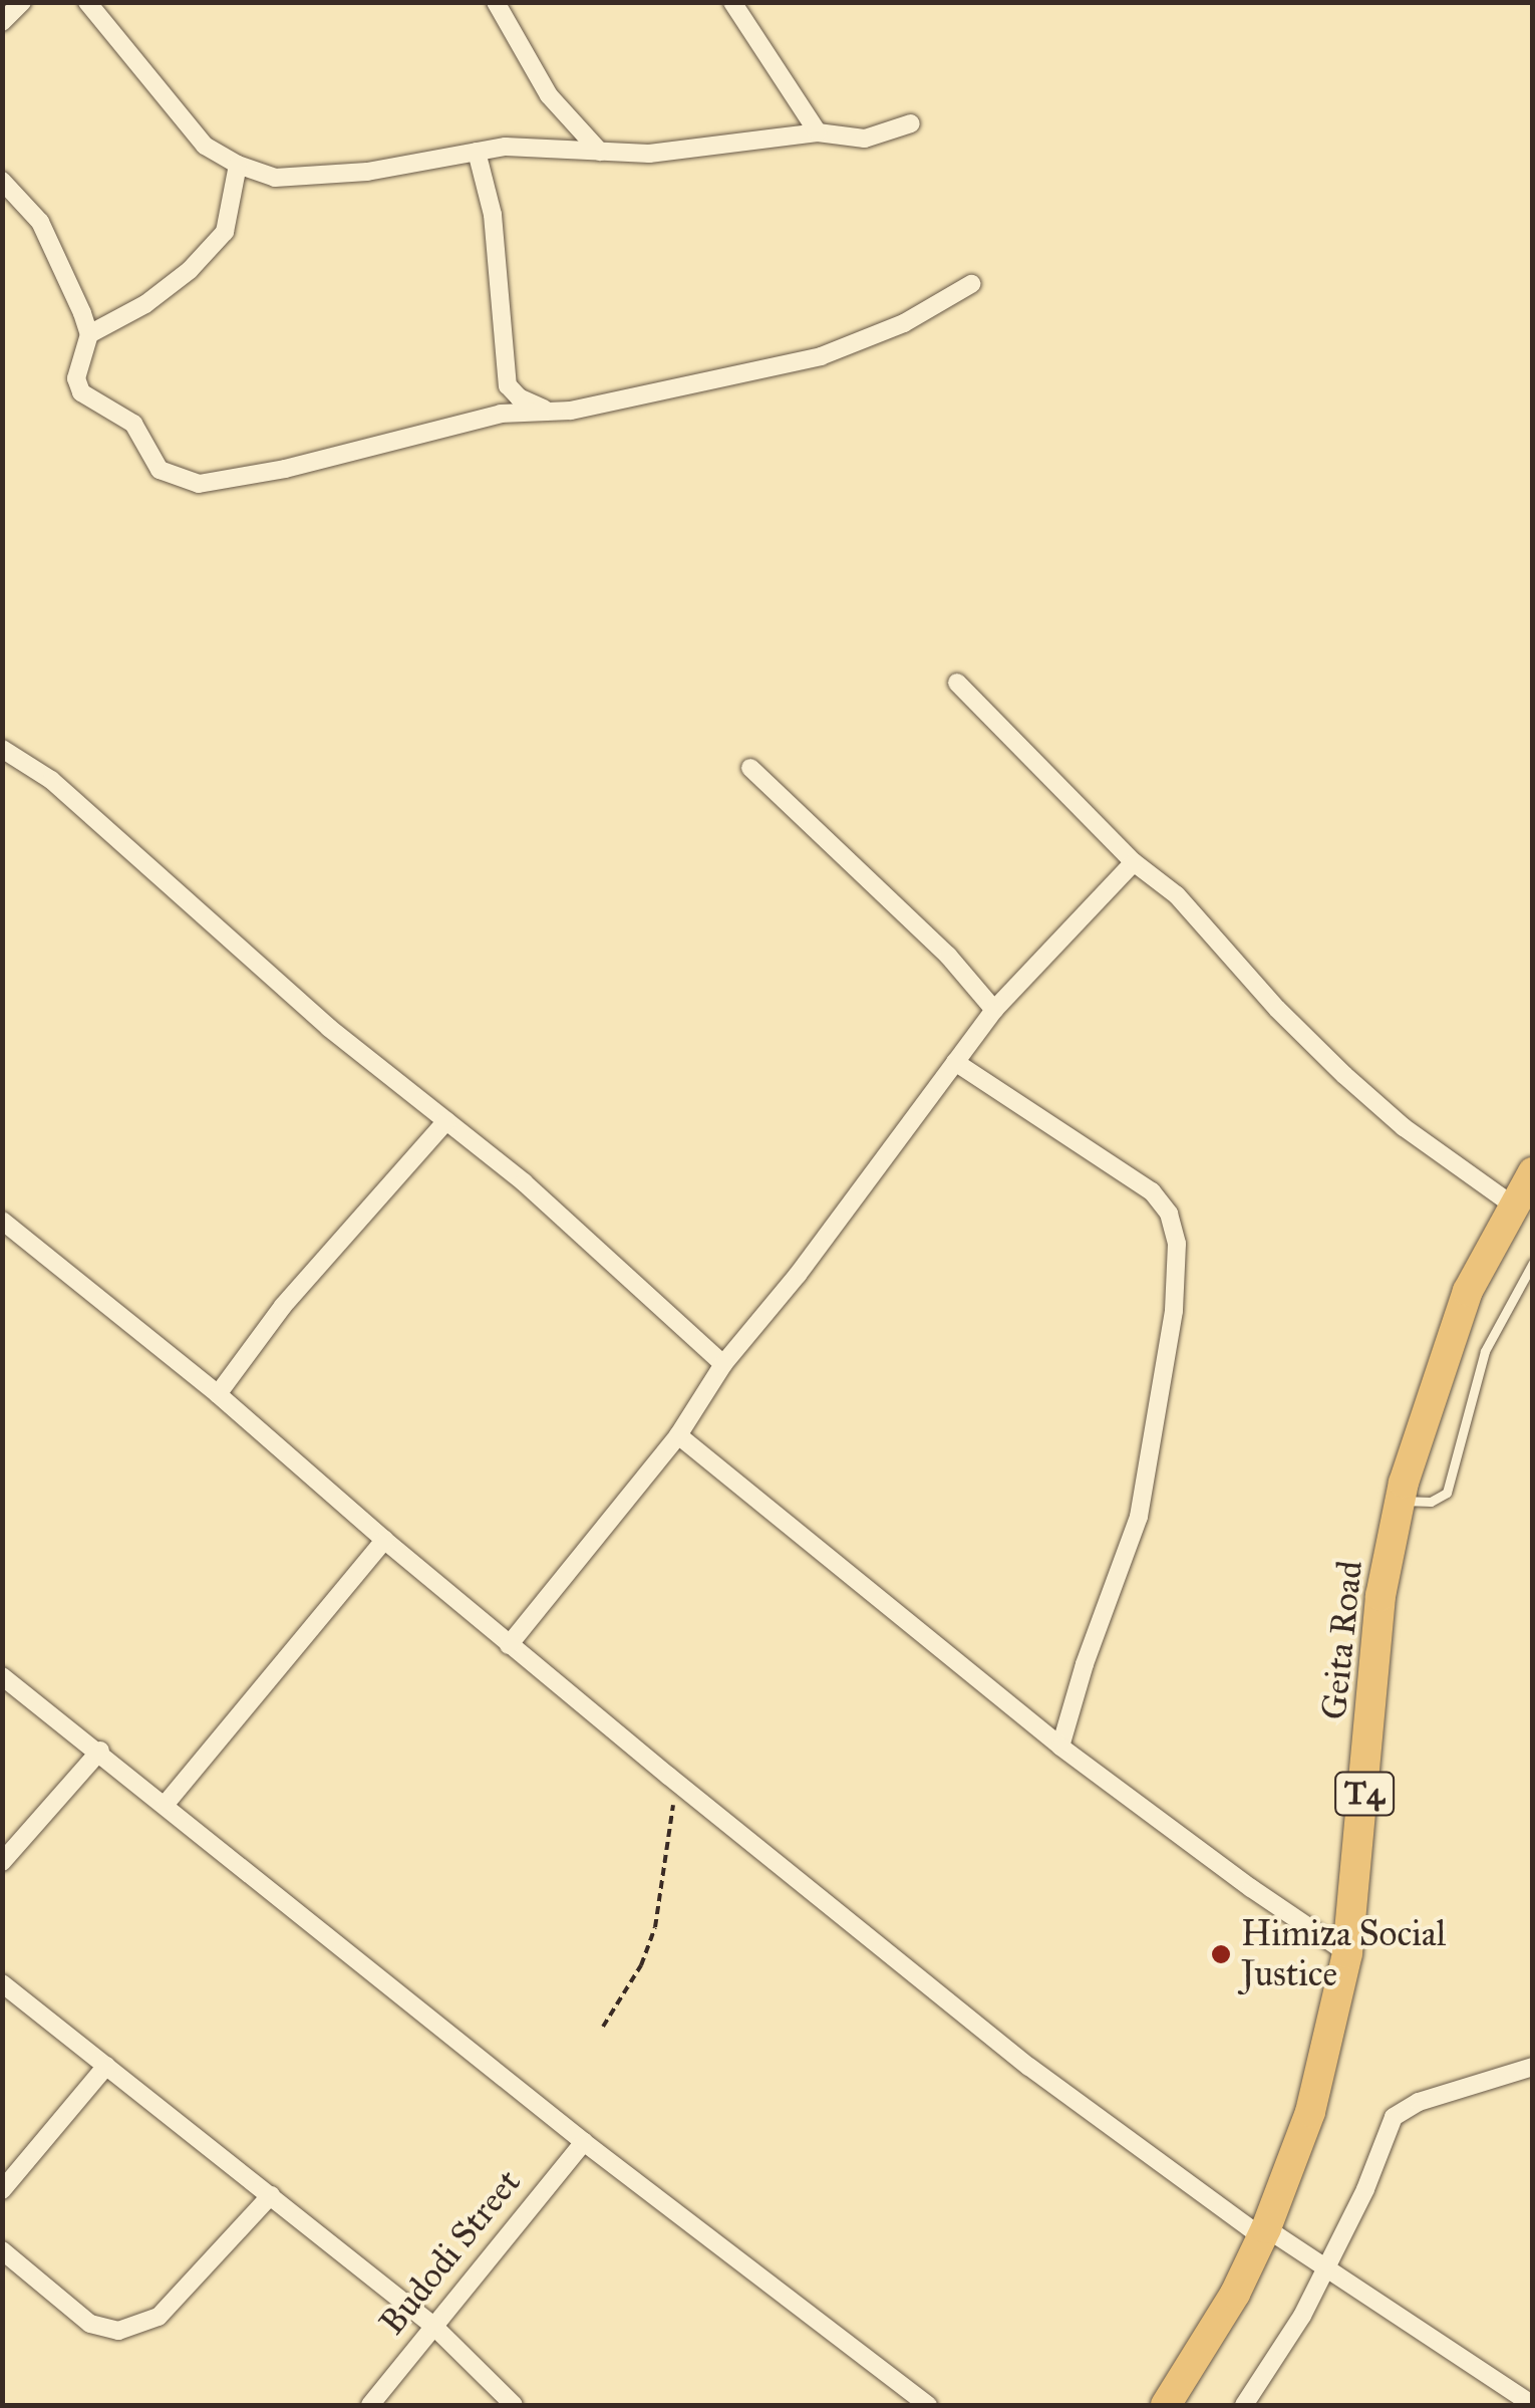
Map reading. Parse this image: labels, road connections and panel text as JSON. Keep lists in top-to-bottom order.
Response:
{
  "streets": {
    "highway": ["Geita Road", "T4"],
    "street": ["Budodi Street"]
  },
  "places": ["Himiza Social Justice"]
}
